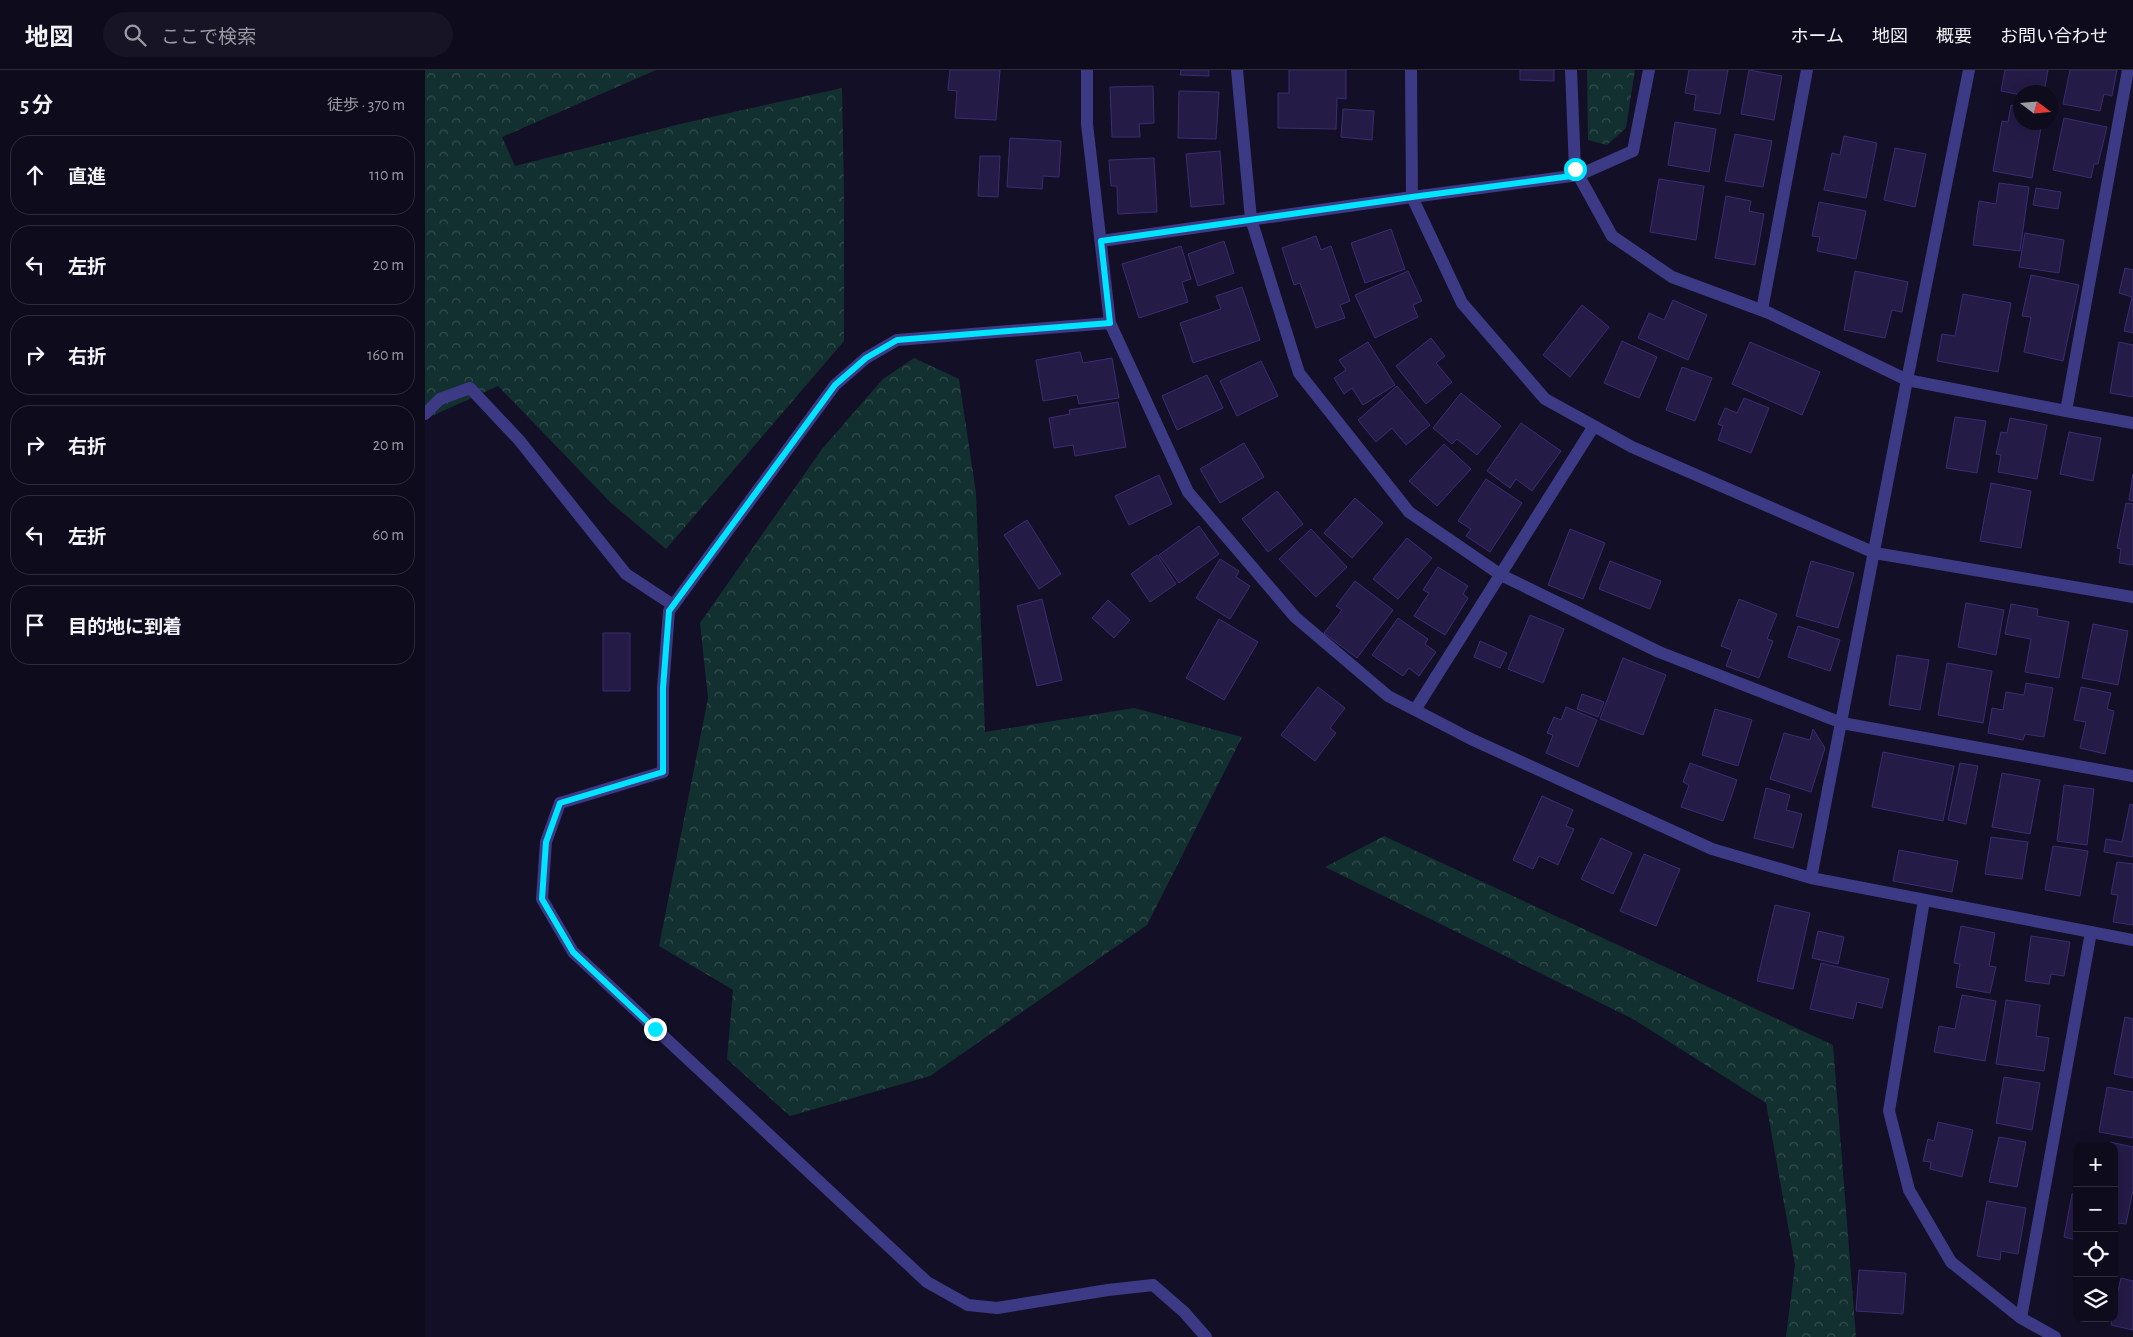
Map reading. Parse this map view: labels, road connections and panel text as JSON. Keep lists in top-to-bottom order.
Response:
{
  "north": "right",
  "page": {
    "header": "地図",
    "search": "ここで検索",
    "nav": [
      "ホーム",
      "地図",
      "概要",
      "お問い合わせ"
    ],
    "heading": ["5 分", "徒歩 · 370 m"],
    "list": [
      ["直進", "110 m"],
      ["左折", "20 m"],
      ["右折", "160 m"],
      ["右折", "20 m"],
      ["左折", "60 m"],
      "目的地に到着"
    ],
    "map_buttons": ["+", "−"]
  }
}
